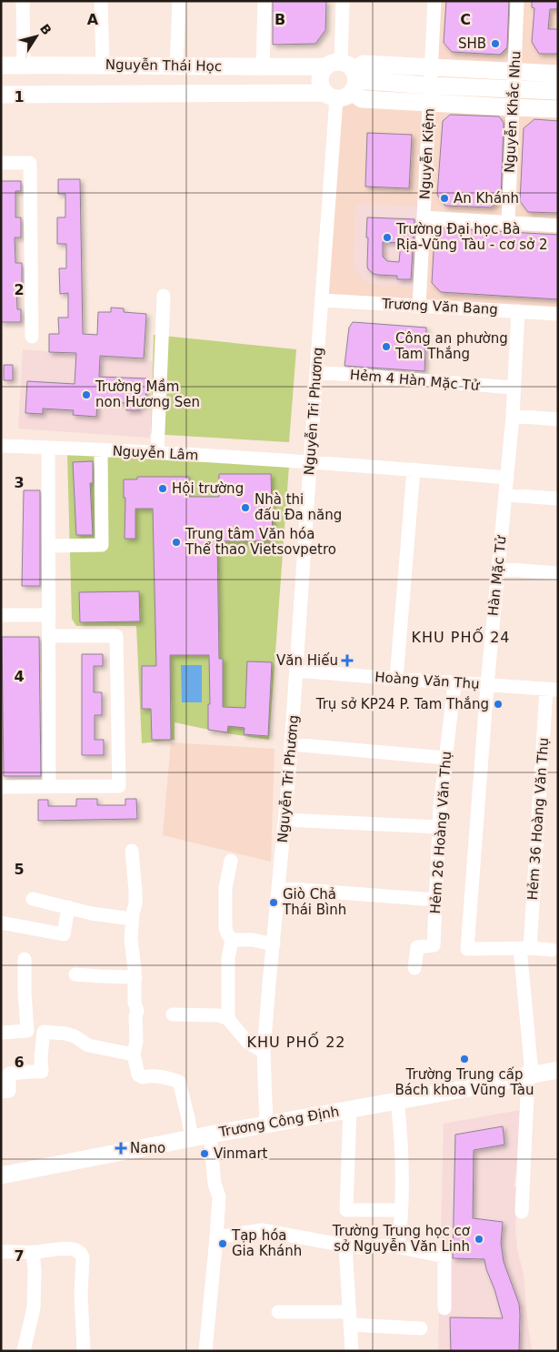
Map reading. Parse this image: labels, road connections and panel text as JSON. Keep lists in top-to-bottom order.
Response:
{
  "streets": {
    "main road": ["Nguyễn Thái Học", "Trương Công Định"],
    "street": [
      "Nguyễn Khắc Nhu",
      "Nguyễn Kiệm",
      "Trương Văn Bang",
      "Hẻm 4 Hàn Mặc Tử",
      "Nguyễn Tri Phương",
      "Nguyễn Lâm",
      "Hàn Mặc Tử",
      "Hoàng Văn Thụ",
      "Hẻm 36 Hoàng Văn Thụ",
      "Hẻm 26 Hoàng Văn Thụ"
    ]
  },
  "crossings": [
    ["Nguyễn Thái Học", "Nguyễn Khắc Nhu"],
    ["Nguyễn Thái Học", "Nguyễn Kiệm"],
    ["Nguyễn Thái Học", "Nguyễn Tri Phương"],
    ["Nguyễn Kiệm", "Trương Văn Bang"],
    ["Trương Văn Bang", "Nguyễn Tri Phương"],
    ["Trương Văn Bang", "Hàn Mặc Tử"],
    ["Hẻm 4 Hàn Mặc Tử", "Nguyễn Tri Phương"],
    ["Hẻm 4 Hàn Mặc Tử", "Hàn Mặc Tử"],
    ["Nguyễn Tri Phương", "Nguyễn Lâm"],
    ["Nguyễn Tri Phương", "Hoàng Văn Thụ"],
    ["Nguyễn Tri Phương", "Trương Công Định"],
    ["Nguyễn Lâm", "Hàn Mặc Tử"],
    ["Hàn Mặc Tử", "Hoàng Văn Thụ"],
    ["Hàn Mặc Tử", "Hẻm 36 Hoàng Văn Thụ"],
    ["Hoàng Văn Thụ", "Hẻm 36 Hoàng Văn Thụ"],
    ["Hoàng Văn Thụ", "Hẻm 26 Hoàng Văn Thụ"],
    ["Hẻm 36 Hoàng Văn Thụ", "Trương Công Định"]
  ],
  "districts": ["KHU PHỐ 24", "KHU PHỐ 22"],
  "places": {
    "other": [
      "SHB",
      "An Khánh",
      "Trường Đại học Bà Rịa-Vũng Tàu - cơ sở 2",
      "Công an phường Tam Thắng",
      "Trường Mầm non Hương Sen",
      "Hội trường",
      "Nhà thi đấu Đa năng",
      "Trung tâm Văn hóa Thể thao Vietsovpetro",
      "Trụ sở KP24 P. Tam Thắng",
      "Giò Chả Thái Bình",
      "Trường Trung cấp Bách khoa Vũng Tàu",
      "Vinmart",
      "Trường Trung học cơ sở Nguyễn Văn Linh",
      "Tạp hóa Gia Khánh"
    ],
    "health": ["Văn Hiếu", "Nano"]
  },
  "north": "top right",
  "grid": {
    "columns": ["A", "B", "C"],
    "rows": [
      "1",
      "2",
      "3",
      "4",
      "5",
      "6",
      "7"
    ]
  }
}
